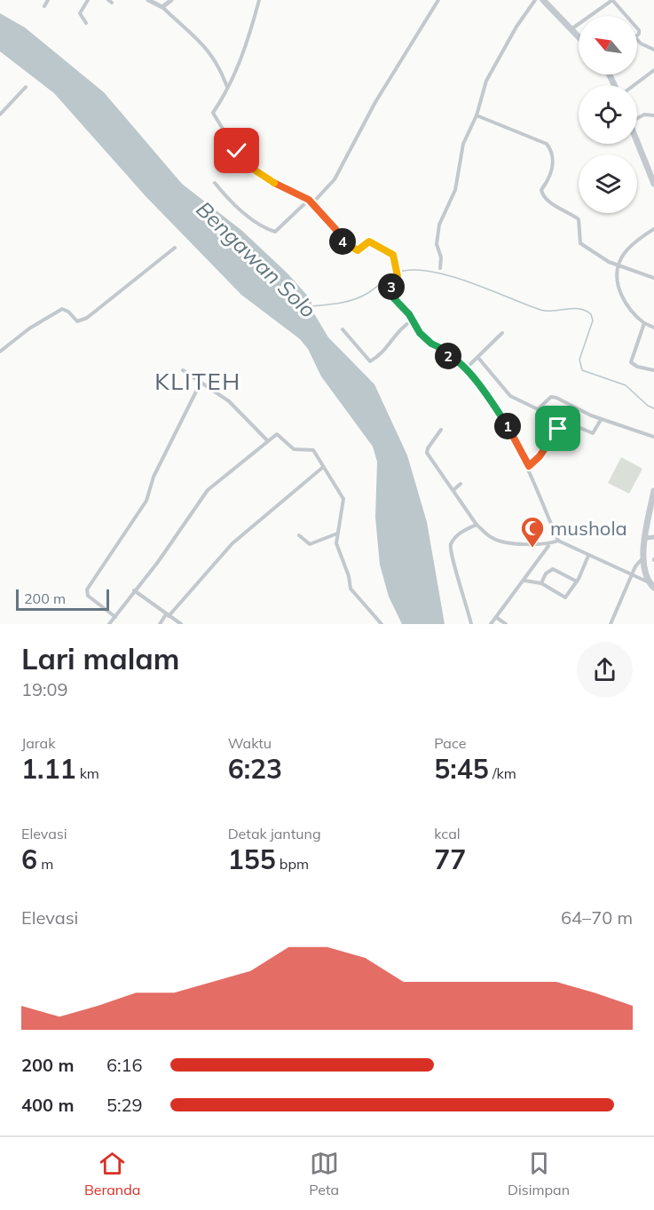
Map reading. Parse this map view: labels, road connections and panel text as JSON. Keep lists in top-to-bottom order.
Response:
{
  "districts": ["KLITEH"],
  "water": ["Bengawan Solo"],
  "places": {
    "mosque": ["mushola"]
  },
  "scale_bar": "200 m",
  "north": "top left",
  "page": {
    "pins": [
      "4",
      "3",
      "2",
      "1"
    ],
    "scale": "200 m",
    "heading": ["Lari malam", "19:09"],
    "stats": [
      ["Jarak", "1.11 km"],
      ["Waktu", "6:23"],
      ["Pace", "5:45 /km"],
      ["Elevasi", "6 m"],
      ["Detak jantung", "155 bpm"],
      ["kcal", "77"]
    ],
    "chart": ["Elevasi", "64–70 m"],
    "list": [
      {
        "name": "200 m",
        "note": "6:16"
      },
      {
        "name": "400 m",
        "note": "5:29"
      }
    ],
    "tabs": ["Beranda", "Peta", "Disimpan"]
  }
}
